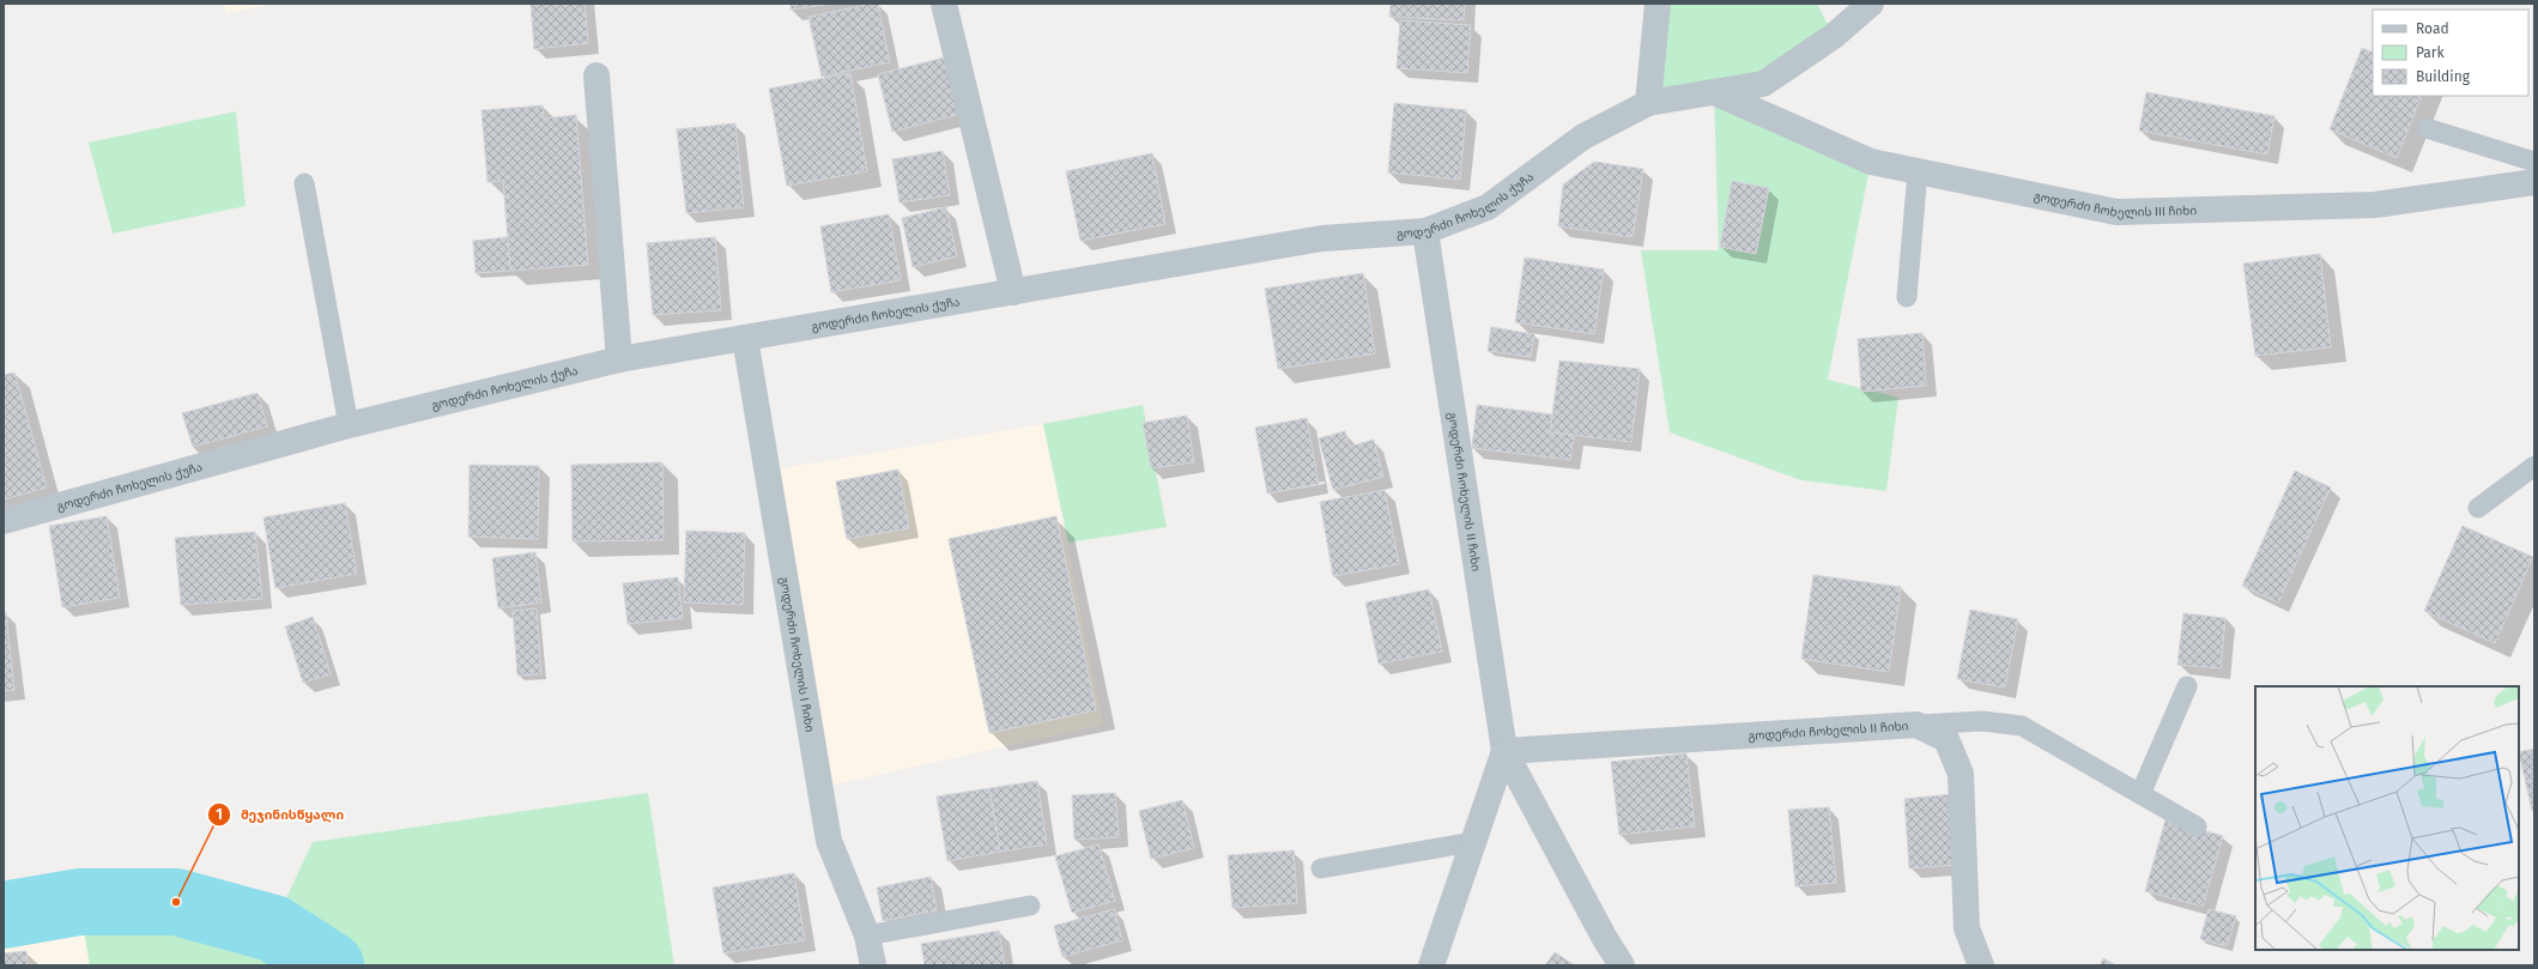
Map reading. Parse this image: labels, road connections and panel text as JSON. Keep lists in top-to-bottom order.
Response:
{
  "streets": {
    "street": [
      "გოდერძი ჩოხელის ქუჩა",
      "გოდერძი ჩოხელის III ჩიხი",
      "გოდერძი ჩოხელის II ჩიხი",
      "გოდერძი ჩოხელის I ჩიხი"
    ]
  },
  "crossings": [
    ["გოდერძი ჩოხელის ქუჩა", "გოდერძი ჩოხელის III ჩიხი"],
    ["გოდერძი ჩოხელის ქუჩა", "გოდერძი ჩოხელის II ჩიხი"],
    ["გოდერძი ჩოხელის ქუჩა", "გოდერძი ჩოხელის I ჩიხი"]
  ],
  "places": ["მეჯინისწყალი"],
  "legend": ["Road", "Park", "Building"]
}
